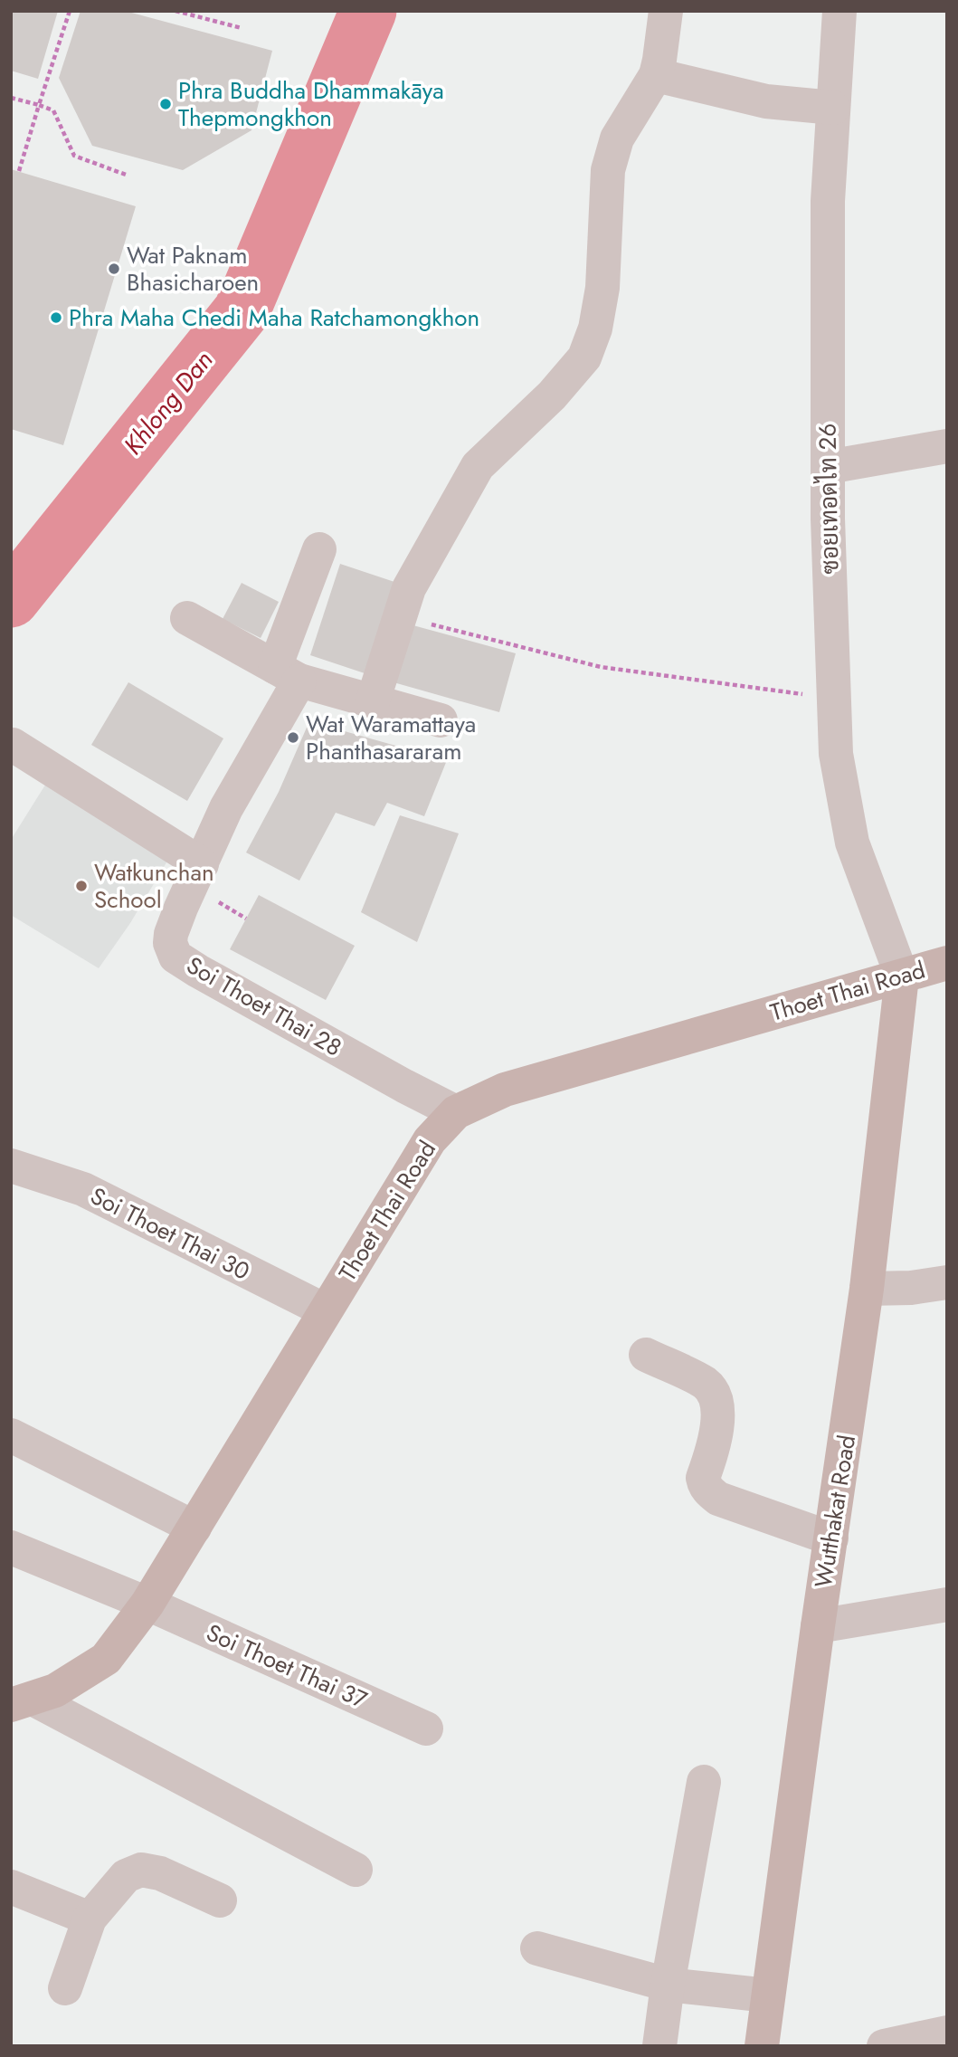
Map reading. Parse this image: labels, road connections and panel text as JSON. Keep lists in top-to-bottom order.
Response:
{
  "streets": {
    "main road": ["Thoet Thai Road", "Wutthakat Road"],
    "street": [
      "ซอยเทอดไท 26",
      "Soi Thoet Thai 28",
      "Soi Thoet Thai 30",
      "Soi Thoet Thai 37"
    ]
  },
  "crossings": [
    ["ซอยเทอดไท 26", "Thoet Thai Road"],
    ["ซอยเทอดไท 26", "Wutthakat Road"],
    ["Thoet Thai Road", "Soi Thoet Thai 28"],
    ["Thoet Thai Road", "Soi Thoet Thai 30"],
    ["Thoet Thai Road", "Wutthakat Road"],
    ["Thoet Thai Road", "Soi Thoet Thai 37"]
  ],
  "water": ["Khlong Dan"],
  "places": [
    "Phra Buddha Dhammakāya Thepmongkhon",
    "Wat Paknam Bhasicharoen",
    "Phra Maha Chedi Maha Ratchamongkhon",
    "Wat Waramattaya Phanthasararam",
    "Watkunchan School"
  ]
}
